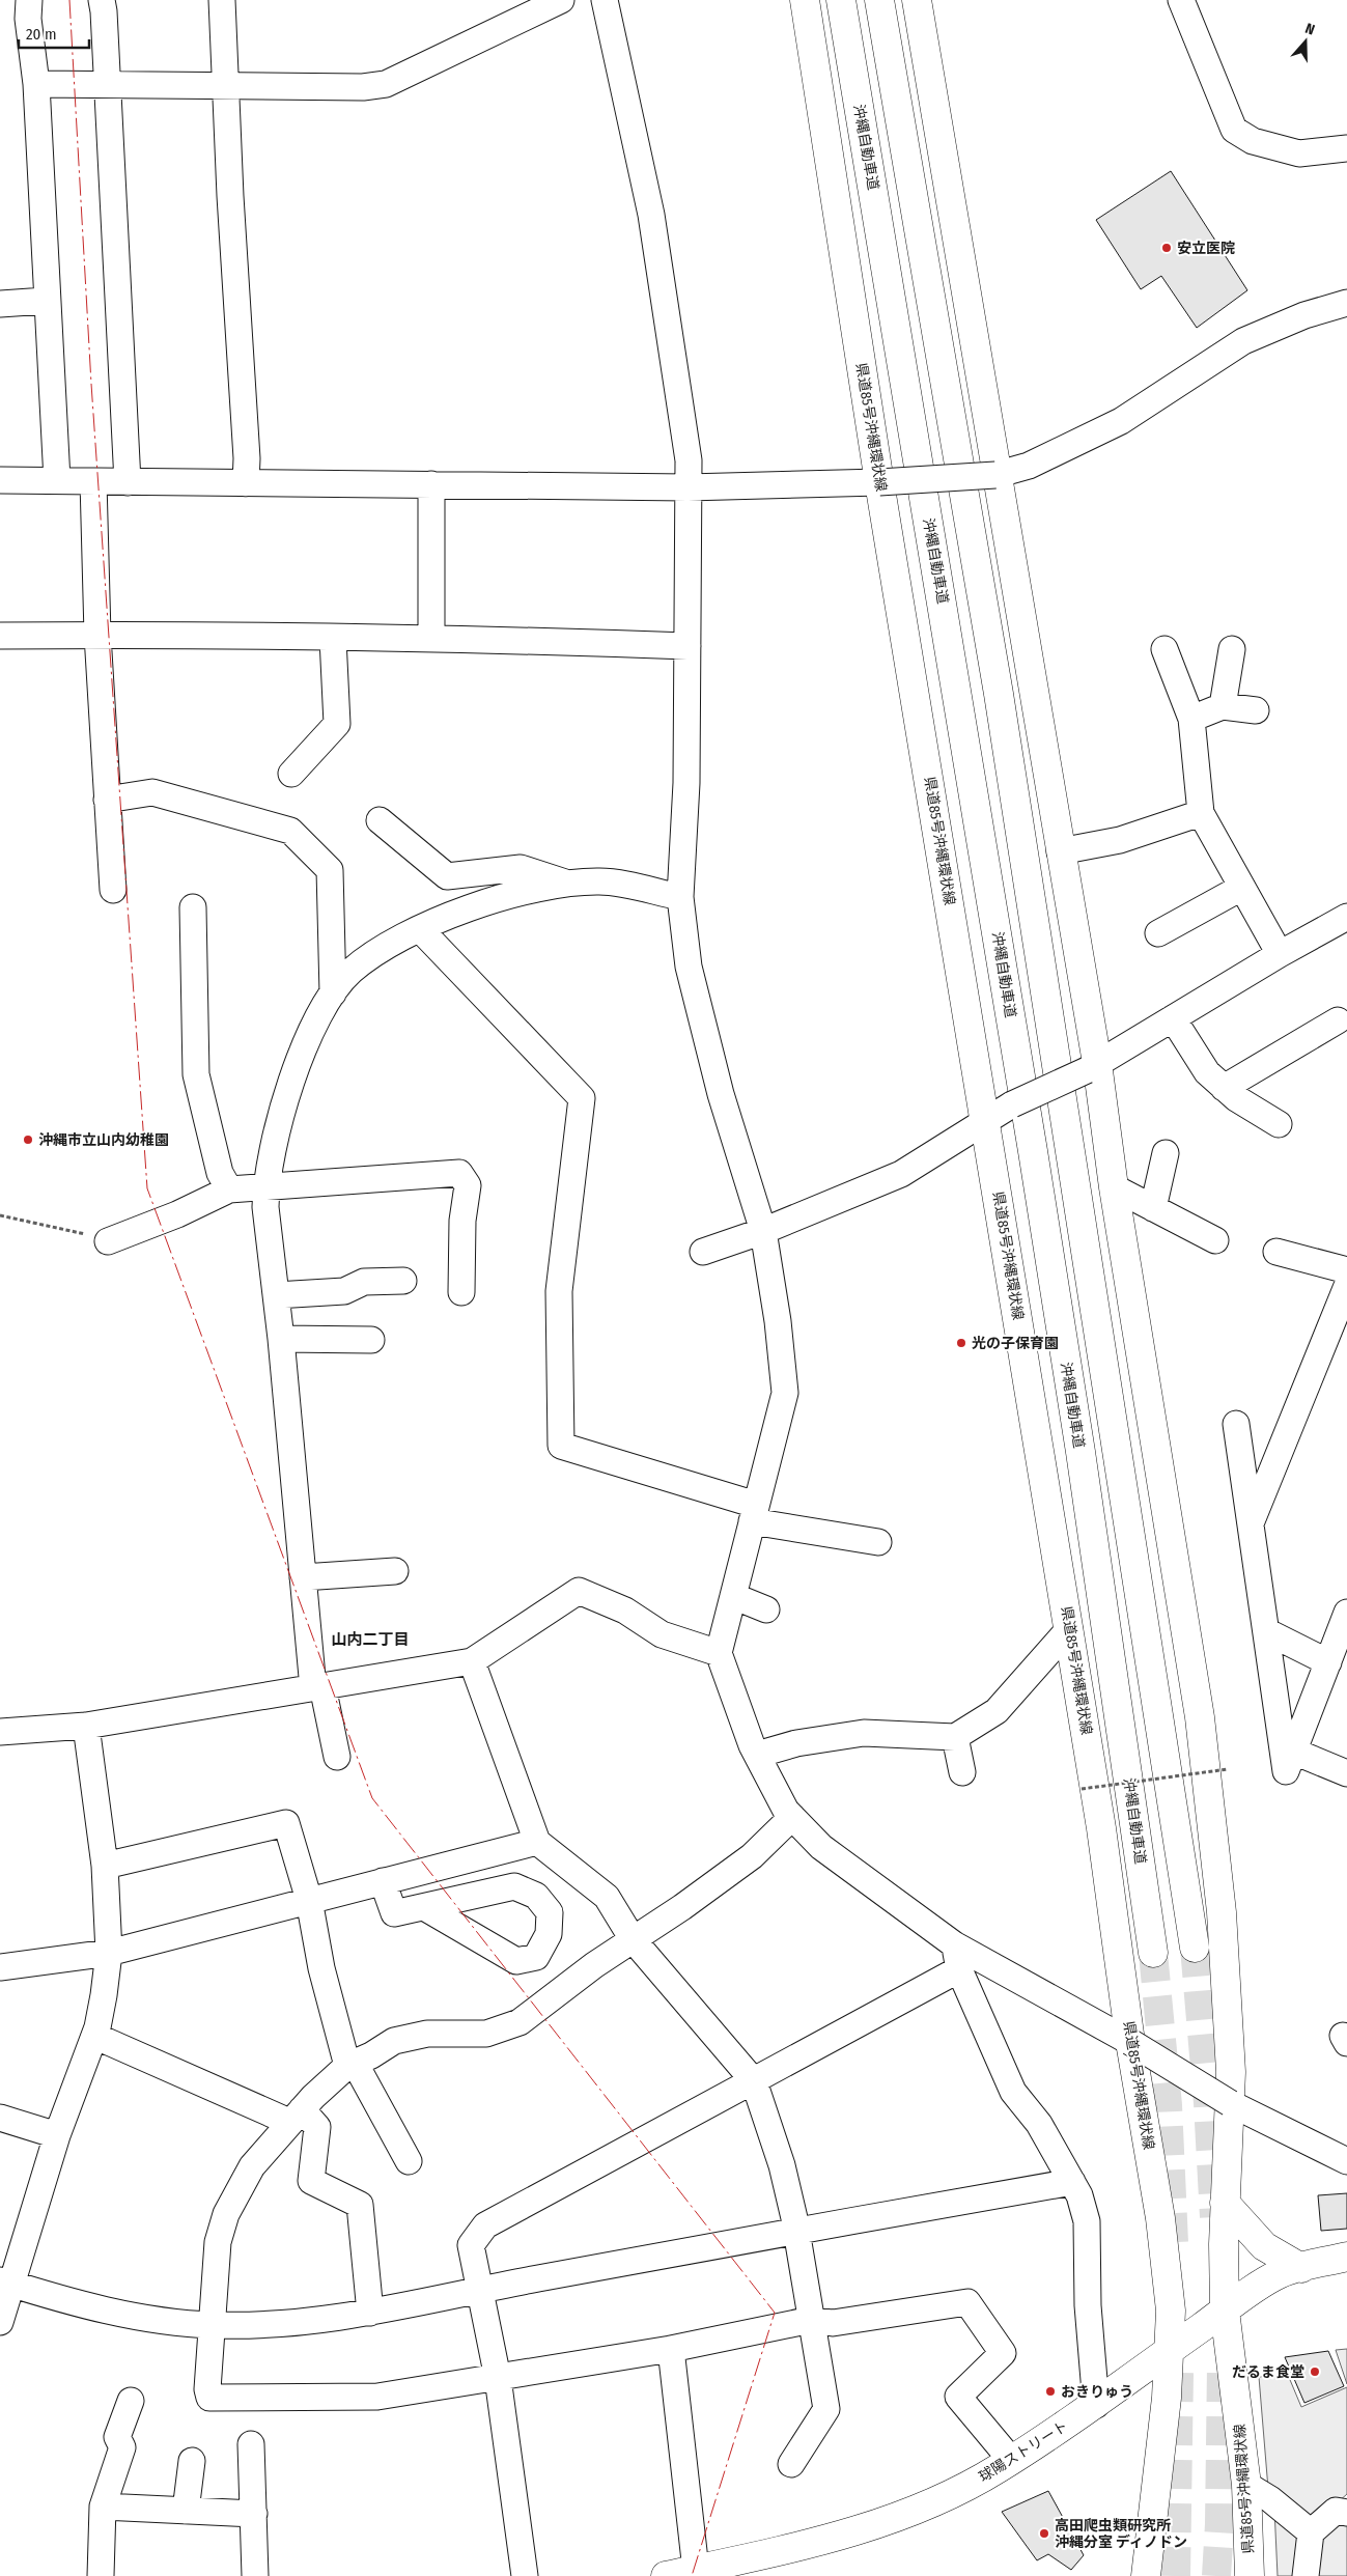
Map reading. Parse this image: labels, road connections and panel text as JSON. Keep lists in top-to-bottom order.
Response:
{
  "streets": {
    "main road": ["沖縄自動車道", "県道85号沖縄環状線", "球陽ストリート"]
  },
  "crossings": [
    ["県道85号沖縄環状線", "球陽ストリート"]
  ],
  "districts": ["山内二丁目"],
  "places": [
    "安立医院",
    "沖縄市立山内幼稚園",
    "光の子保育園",
    "だるま食堂",
    "おきりゅう",
    "高田爬虫類研究所 沖縄分室 ディノドン"
  ],
  "scale_bar": "20 m",
  "north": "top"
}
